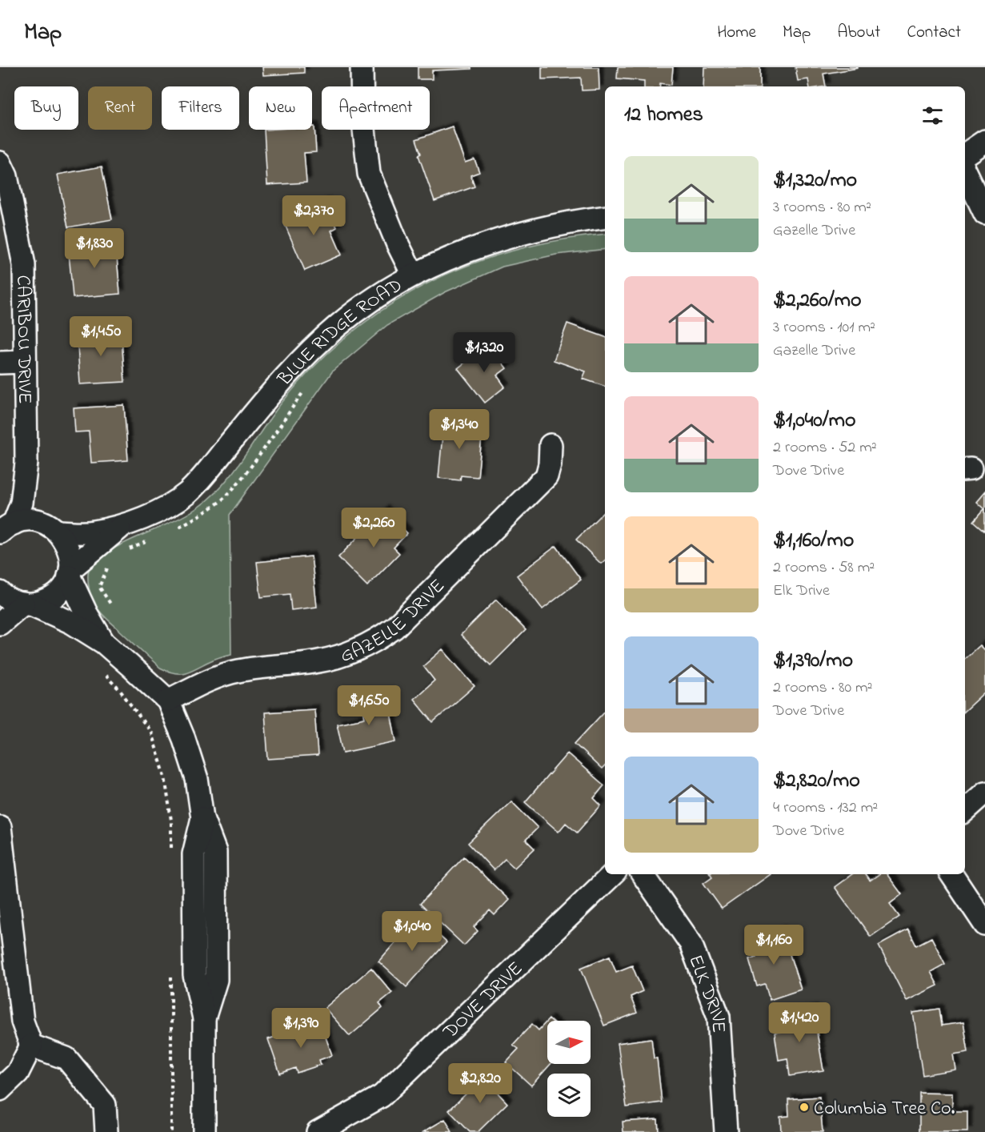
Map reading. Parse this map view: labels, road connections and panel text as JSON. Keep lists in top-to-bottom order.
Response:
{
  "streets": {
    "street": [
      "BLUE RIDGE ROAD",
      "CARIBOU DRIVE",
      "GAZELLE DRIVE",
      "ELK DRIVE",
      "DOVE DRIVE"
    ]
  },
  "crossings": [
    ["BLUE RIDGE ROAD", "CARIBOU DRIVE"]
  ],
  "places": ["Columbia Tree Co."],
  "north": "right",
  "page": {
    "header": "Map",
    "nav": [
      "Home",
      "Map",
      "About",
      "Contact"
    ],
    "chip": [
      "Buy",
      "Rent",
      "Filters",
      "New",
      "Apartment"
    ],
    "heading": "12 homes",
    "list": [
      {
        "name": "$1,320/mo",
        "note": "3 rooms · 80 m² · Gazelle Drive"
      },
      {
        "name": "$2,260/mo",
        "note": "3 rooms · 101 m² · Gazelle Drive"
      },
      {
        "name": "$1,040/mo",
        "note": "2 rooms · 52 m² · Dove Drive"
      },
      {
        "name": "$1,160/mo",
        "note": "2 rooms · 58 m² · Elk Drive"
      },
      {
        "name": "$1,390/mo",
        "note": "2 rooms · 80 m² · Dove Drive"
      },
      {
        "name": "$2,820/mo",
        "note": "4 rooms · 132 m² · Dove Drive"
      }
    ],
    "price": [
      "$2,370",
      "$1,830",
      "$1,450",
      "$1,320",
      "$1,340",
      "$2,260",
      "$1,650",
      "$1,040",
      "$1,160",
      "$1,420",
      "$1,390",
      "$2,820"
    ]
  }
}
